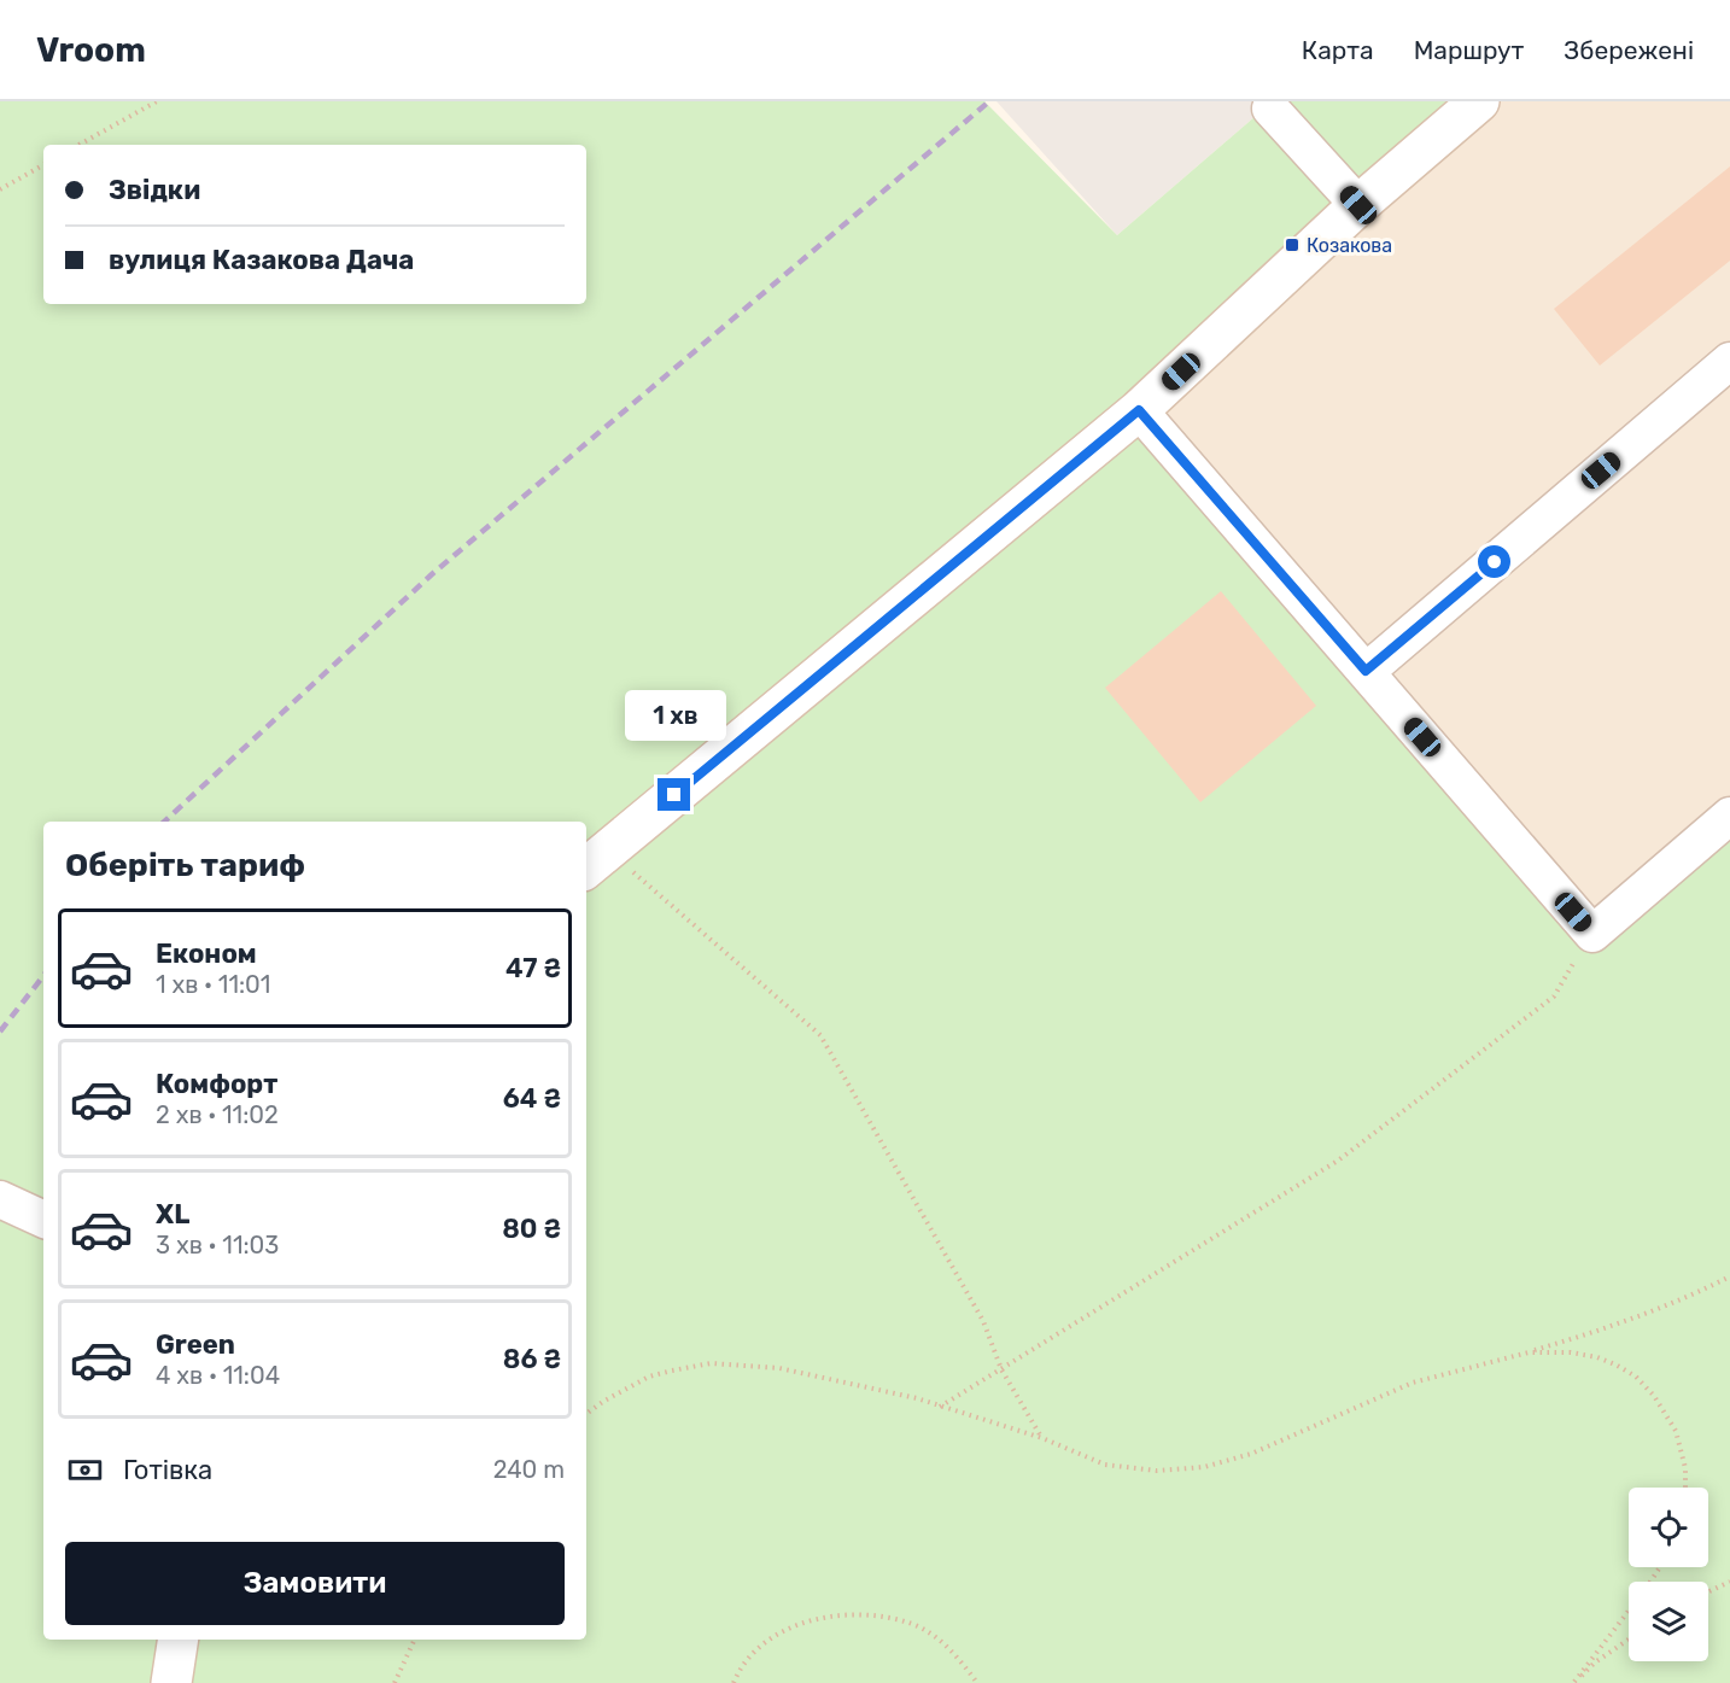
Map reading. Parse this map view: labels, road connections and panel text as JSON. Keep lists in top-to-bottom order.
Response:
{
  "places": {
    "transit": ["Козакова"]
  },
  "page": {
    "header": "Vroom",
    "nav": ["Карта", "Маршрут", "Збережені"],
    "banner": ["Звідки", "вулиця Казакова Дача"],
    "bubble": "1 хв",
    "heading": "Оберіть тариф",
    "list": [
      {
        "name": "Економ",
        "note": "1 хв · 11:01",
        "value": "47 ₴"
      },
      {
        "name": "Комфорт",
        "note": "2 хв · 11:02",
        "value": "64 ₴"
      },
      {
        "name": "XL",
        "note": "3 хв · 11:03",
        "value": "80 ₴"
      },
      {
        "name": "Green",
        "note": "4 хв · 11:04",
        "value": "86 ₴"
      }
    ],
    "pay": ["Готівка", "240 m"],
    "buttons": "Замовити"
  }
}
